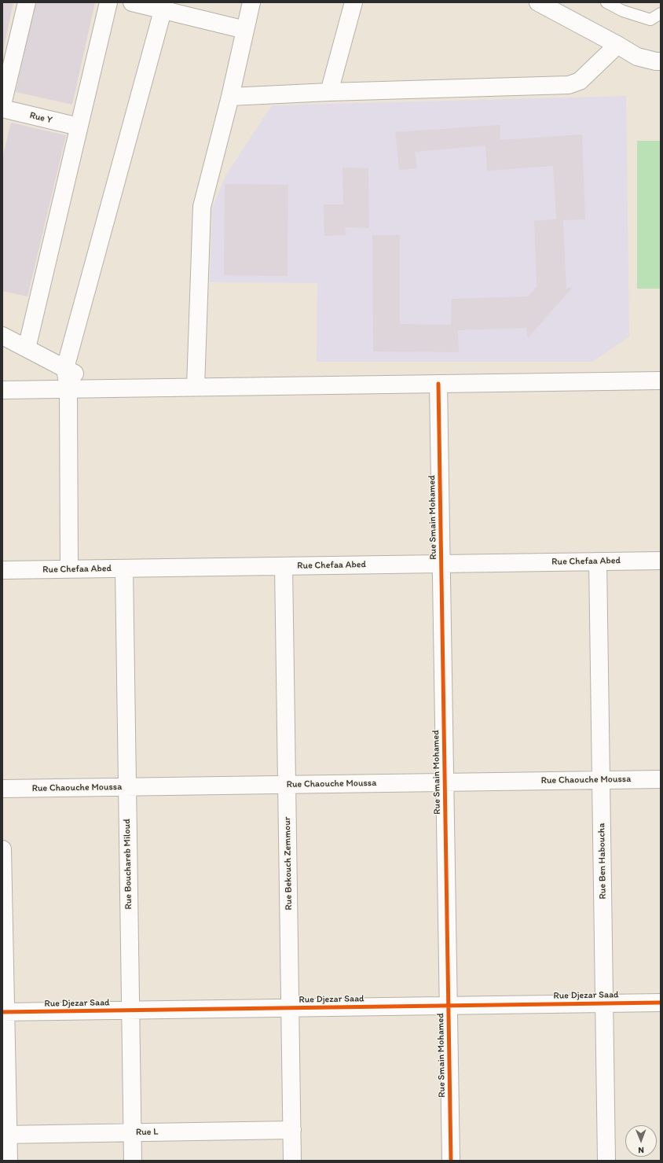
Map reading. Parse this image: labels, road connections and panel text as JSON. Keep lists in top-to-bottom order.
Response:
{
  "streets": {
    "street": [
      "Rue Y",
      "Rue Smain Mohamed",
      "Rue Chefaa Abed",
      "Rue Chaouche Moussa",
      "Rue Ben Haboucha",
      "Rue Bekouch Zemmour",
      "Rue Bouchareb Miloud",
      "Rue Djezar Saad",
      "Rue L"
    ]
  },
  "crossings": [
    ["Rue Smain Mohamed", "Rue Chefaa Abed"],
    ["Rue Smain Mohamed", "Rue Chaouche Moussa"],
    ["Rue Smain Mohamed", "Rue Djezar Saad"],
    ["Rue Chefaa Abed", "Rue Ben Haboucha"],
    ["Rue Chefaa Abed", "Rue Bekouch Zemmour"],
    ["Rue Chefaa Abed", "Rue Bouchareb Miloud"],
    ["Rue Chaouche Moussa", "Rue Ben Haboucha"],
    ["Rue Chaouche Moussa", "Rue Bekouch Zemmour"],
    ["Rue Chaouche Moussa", "Rue Bouchareb Miloud"],
    ["Rue Ben Haboucha", "Rue Djezar Saad"],
    ["Rue Bekouch Zemmour", "Rue Djezar Saad"],
    ["Rue Bekouch Zemmour", "Rue L"],
    ["Rue Bouchareb Miloud", "Rue Djezar Saad"],
    ["Rue Bouchareb Miloud", "Rue L"]
  ],
  "north": "bottom"
}
